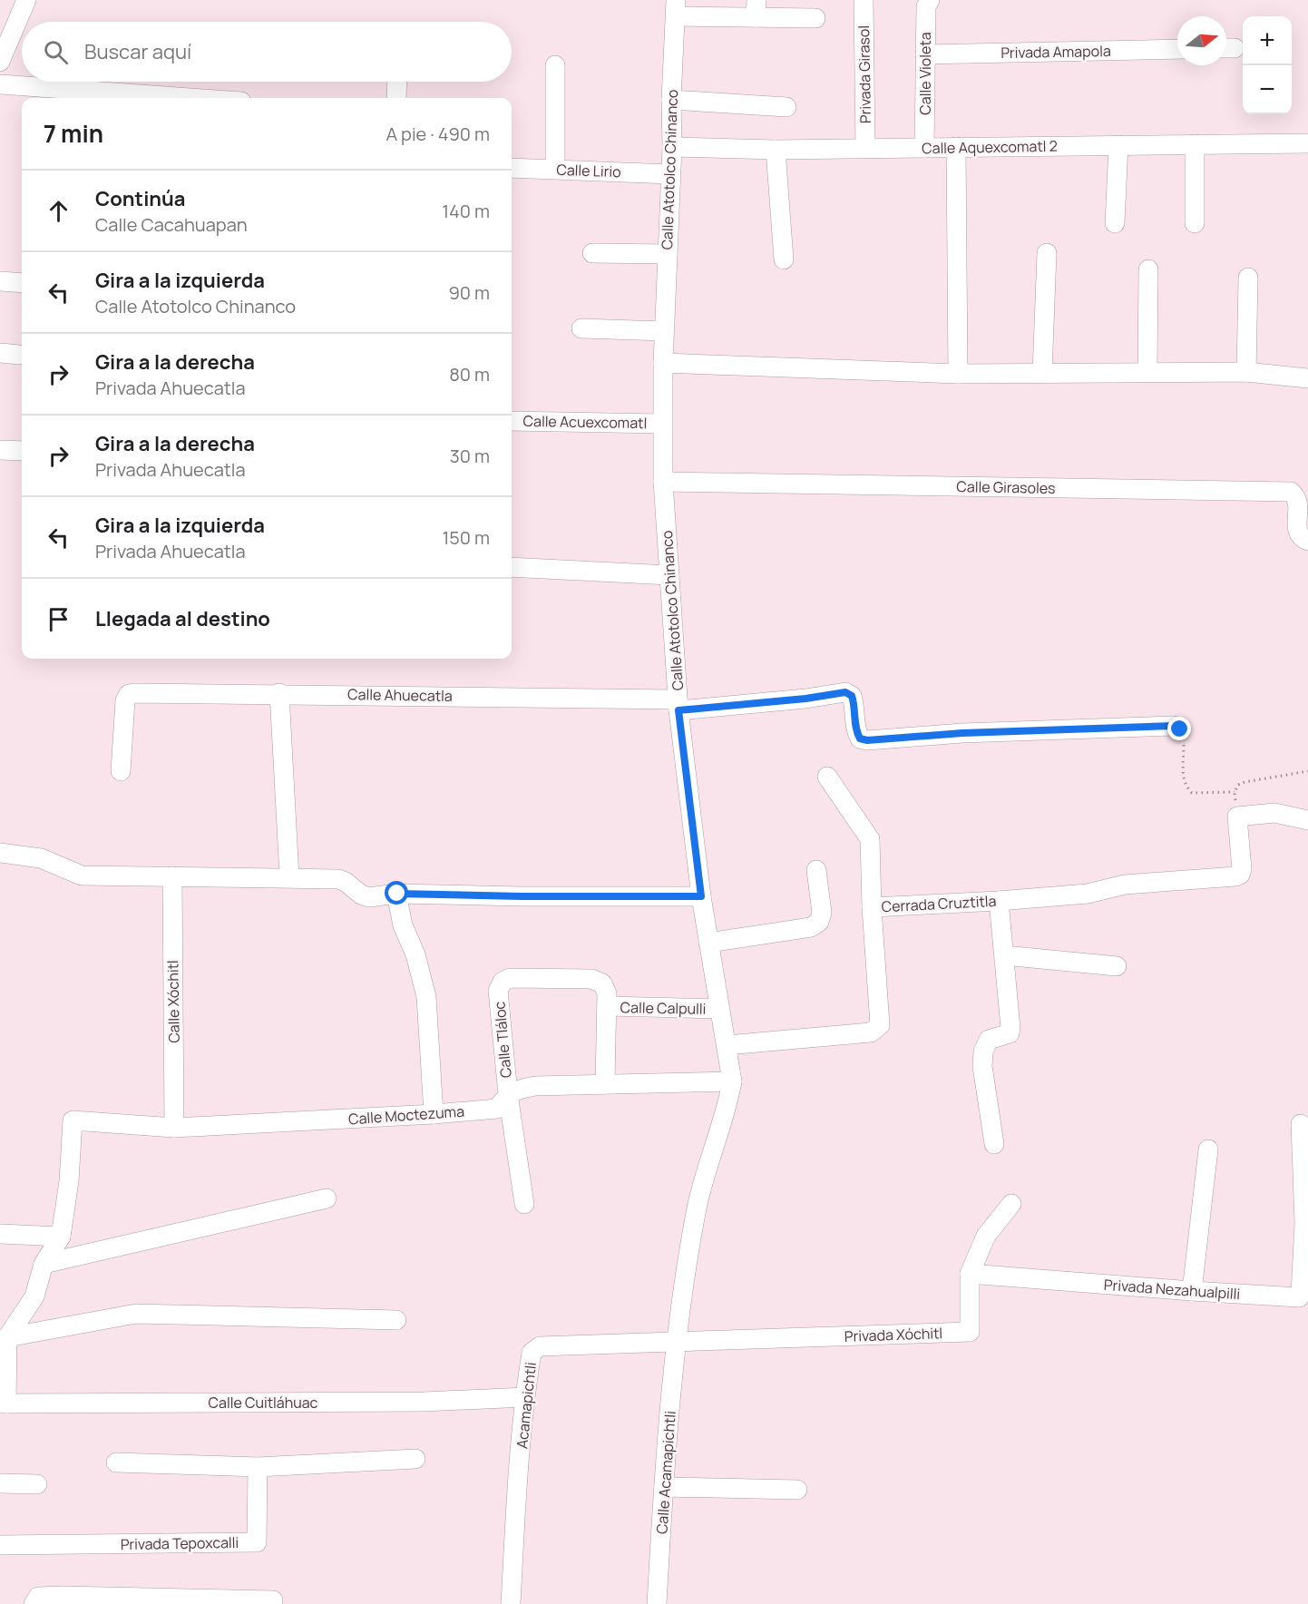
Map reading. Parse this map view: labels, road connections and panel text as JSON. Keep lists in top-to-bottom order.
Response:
{
  "streets": {
    "street": [
      "Privada Amapola",
      "Calle Violeta",
      "Privada Girasol",
      "Calle Aquexcomatl 2",
      "Calle Atotolco Chinanco",
      "Calle Lirio",
      "Calle Acuexcomatl",
      "Calle Girasoles",
      "Calle Ahuecatla",
      "Cerrada Cruztitla",
      "Calle Xóchitl",
      "Calle Calpulli",
      "Calle Tláloc",
      "Calle Moctezuma",
      "Privada Nezahualpilli",
      "Privada Xóchitl",
      "Calle Cuitláhuac",
      "Acamapichtli",
      "Calle Acamapichtli",
      "Privada Tepoxcalli"
    ]
  },
  "crossings": [
    ["Privada Amapola", "Calle Violeta"],
    ["Calle Violeta", "Calle Aquexcomatl 2"],
    ["Privada Girasol", "Calle Aquexcomatl 2"],
    ["Calle Aquexcomatl 2", "Calle Atotolco Chinanco"],
    ["Calle Atotolco Chinanco", "Calle Lirio"],
    ["Calle Atotolco Chinanco", "Calle Acuexcomatl"],
    ["Calle Atotolco Chinanco", "Calle Girasoles"],
    ["Calle Atotolco Chinanco", "Calle Ahuecatla"],
    ["Calle Atotolco Chinanco", "Cerrada Cruztitla"],
    ["Calle Atotolco Chinanco", "Calle Calpulli"],
    ["Calle Atotolco Chinanco", "Calle Moctezuma"],
    ["Calle Atotolco Chinanco", "Privada Xóchitl"],
    ["Calle Atotolco Chinanco", "Acamapichtli"],
    ["Calle Atotolco Chinanco", "Calle Acamapichtli"],
    ["Calle Xóchitl", "Calle Moctezuma"],
    ["Calle Calpulli", "Calle Tláloc"],
    ["Calle Tláloc", "Calle Moctezuma"],
    ["Privada Nezahualpilli", "Privada Xóchitl"],
    ["Privada Xóchitl", "Acamapichtli"],
    ["Privada Xóchitl", "Calle Acamapichtli"],
    ["Calle Cuitláhuac", "Acamapichtli"],
    ["Acamapichtli", "Calle Acamapichtli"]
  ],
  "north": "right",
  "page": {
    "map_buttons": ["+", "−"],
    "search": "Buscar aquí",
    "heading": ["7 min", "A pie · 490 m"],
    "list": [
      ["Continúa", "Calle Cacahuapan", "140 m"],
      ["Gira a la izquierda", "Calle Atotolco Chinanco", "90 m"],
      ["Gira a la derecha", "Privada Ahuecatla", "80 m"],
      ["Gira a la derecha", "Privada Ahuecatla", "30 m"],
      ["Gira a la izquierda", "Privada Ahuecatla", "150 m"],
      "Llegada al destino"
    ]
  }
}
